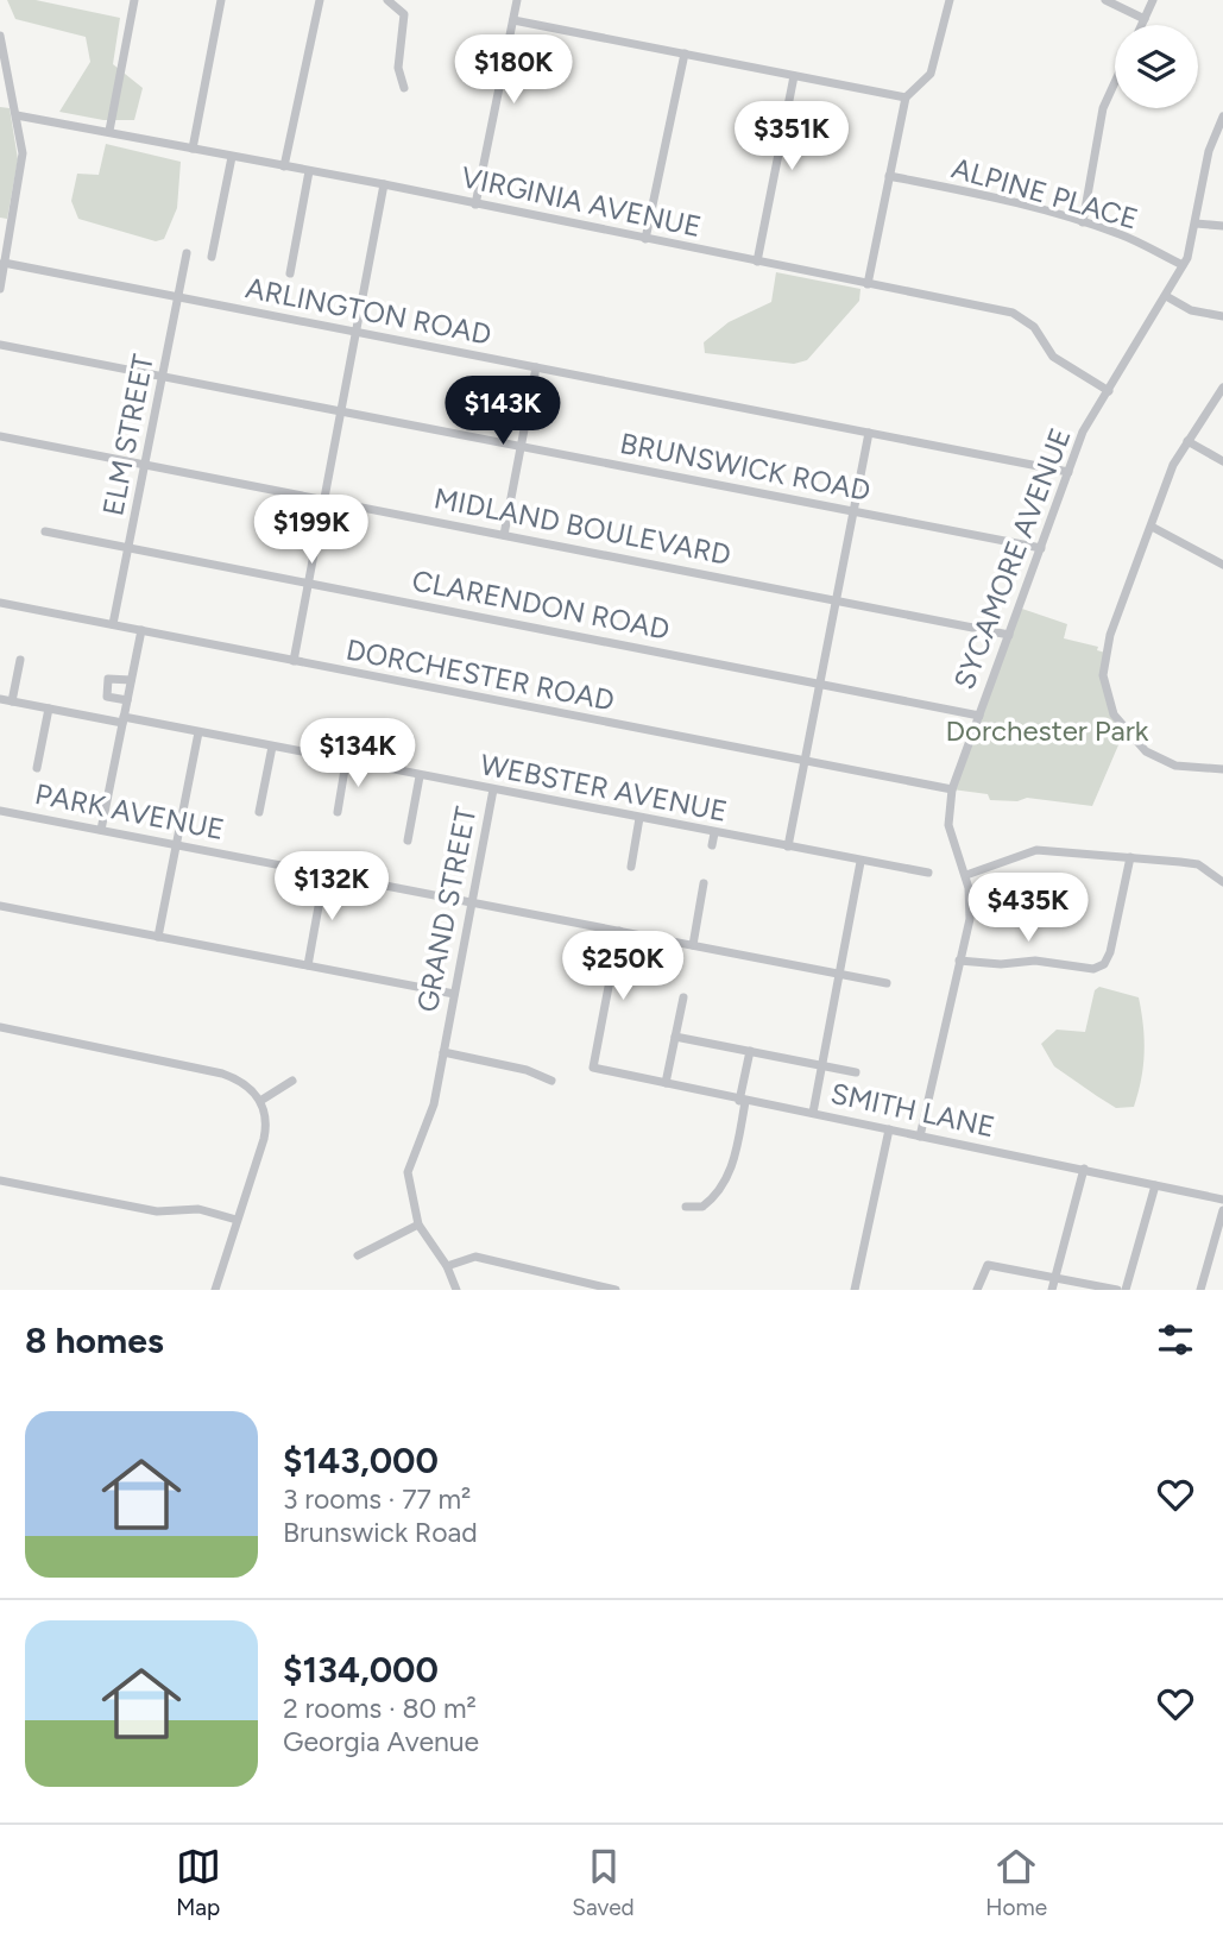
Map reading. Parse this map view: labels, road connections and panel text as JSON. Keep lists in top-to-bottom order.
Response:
{
  "streets": {
    "street": [
      "ALPINE PLACE",
      "VIRGINIA AVENUE",
      "ARLINGTON ROAD",
      "ELM STREET",
      "BRUNSWICK ROAD",
      "MIDLAND BOULEVARD",
      "SYCAMORE AVENUE",
      "CLARENDON ROAD",
      "DORCHESTER ROAD",
      "WEBSTER AVENUE",
      "PARK AVENUE",
      "GRAND STREET",
      "SMITH LANE"
    ]
  },
  "crossings": [
    ["ALPINE PLACE", "SYCAMORE AVENUE"],
    ["VIRGINIA AVENUE", "SYCAMORE AVENUE"],
    ["ARLINGTON ROAD", "ELM STREET"],
    ["ARLINGTON ROAD", "SYCAMORE AVENUE"],
    ["ELM STREET", "BRUNSWICK ROAD"],
    ["ELM STREET", "MIDLAND BOULEVARD"],
    ["ELM STREET", "CLARENDON ROAD"],
    ["ELM STREET", "DORCHESTER ROAD"],
    ["BRUNSWICK ROAD", "SYCAMORE AVENUE"],
    ["MIDLAND BOULEVARD", "SYCAMORE AVENUE"],
    ["SYCAMORE AVENUE", "CLARENDON ROAD"],
    ["SYCAMORE AVENUE", "DORCHESTER ROAD"],
    ["SYCAMORE AVENUE", "SMITH LANE"],
    ["WEBSTER AVENUE", "GRAND STREET"],
    ["PARK AVENUE", "GRAND STREET"],
    ["PARK AVENUE", "SMITH LANE"]
  ],
  "parks": ["Dorchester Park"],
  "page": {
    "price": [
      "$180K",
      "$351K",
      "$143K",
      "$199K",
      "$134K",
      "$132K",
      "$435K",
      "$250K"
    ],
    "heading": "8 homes",
    "list": [
      {
        "name": "$143,000",
        "note": "3 rooms · 77 m² · Brunswick Road"
      },
      {
        "name": "$134,000",
        "note": "2 rooms · 80 m² · Georgia Avenue"
      }
    ],
    "tabs": ["Map", "Saved", "Home"]
  }
}
